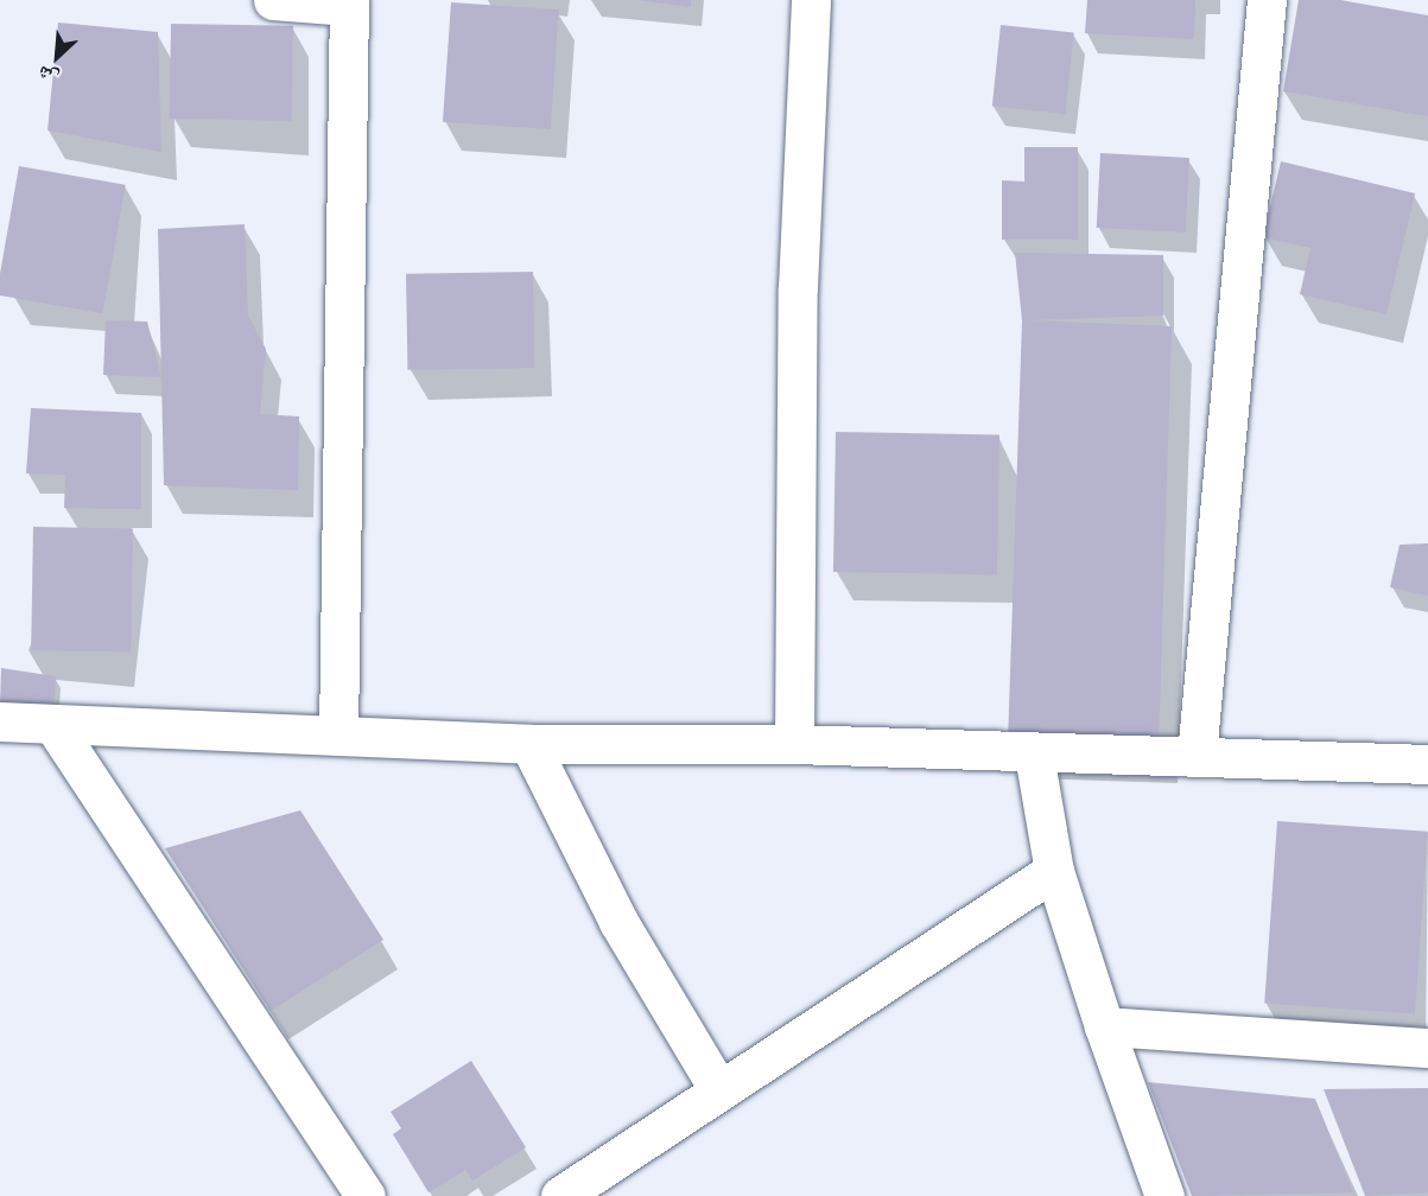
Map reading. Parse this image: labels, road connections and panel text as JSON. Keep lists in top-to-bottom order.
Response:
{
  "north": "bottom left"
}
